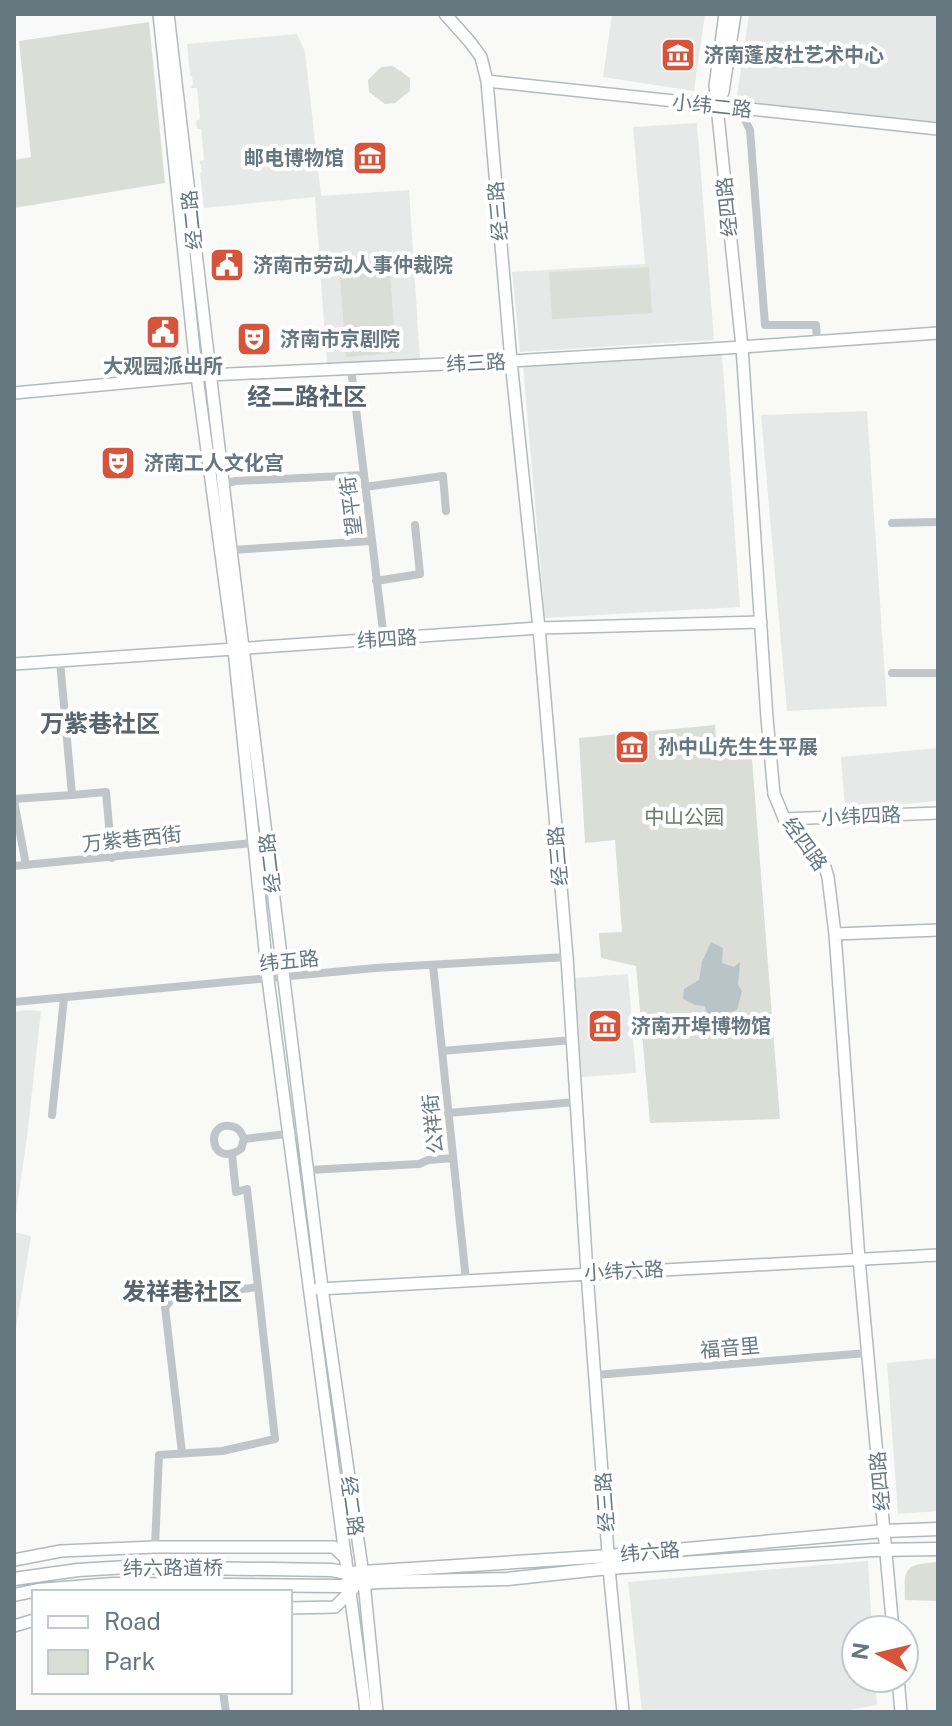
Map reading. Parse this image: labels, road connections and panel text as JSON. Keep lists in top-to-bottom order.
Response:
{
  "streets": {
    "main road": ["纬六路", "纬六路道桥"],
    "street": [
      "小纬二路",
      "经四路",
      "经三路",
      "经二路",
      "纬三路",
      "望平街",
      "纬四路",
      "小纬四路",
      "万紫巷西街",
      "纬五路",
      "公祥街",
      "小纬六路",
      "福音里"
    ]
  },
  "crossings": [
    ["小纬二路", "经四路"],
    ["小纬二路", "经三路"],
    ["经四路", "纬三路"],
    ["经四路", "纬四路"],
    ["经四路", "小纬四路"],
    ["经四路", "小纬六路"],
    ["经四路", "福音里"],
    ["经四路", "纬六路"],
    ["经三路", "纬三路"],
    ["经三路", "纬四路"],
    ["经三路", "纬五路"],
    ["经三路", "小纬六路"],
    ["经三路", "福音里"],
    ["经三路", "纬六路"],
    ["经二路", "纬三路"],
    ["经二路", "纬四路"],
    ["经二路", "万紫巷西街"],
    ["经二路", "纬五路"],
    ["经二路", "小纬六路"],
    ["经二路", "纬六路"],
    ["纬三路", "望平街"],
    ["望平街", "纬四路"],
    ["纬五路", "公祥街"],
    ["公祥街", "小纬六路"],
    ["纬六路", "纬六路道桥"]
  ],
  "districts": ["经二路社区", "万紫巷社区", "发祥巷社区"],
  "parks": ["中山公园"],
  "places": {
    "museum": [
      "济南蓬皮杜艺术中心",
      "邮电博物馆",
      "孙中山先生生平展",
      "济南开埠博物馆"
    ],
    "public building": ["济南市劳动人事仲裁院", "大观园派出所"],
    "theatre": ["济南市京剧院", "济南工人文化宫"]
  },
  "legend": ["Road", "Park"],
  "north": "left"
}
